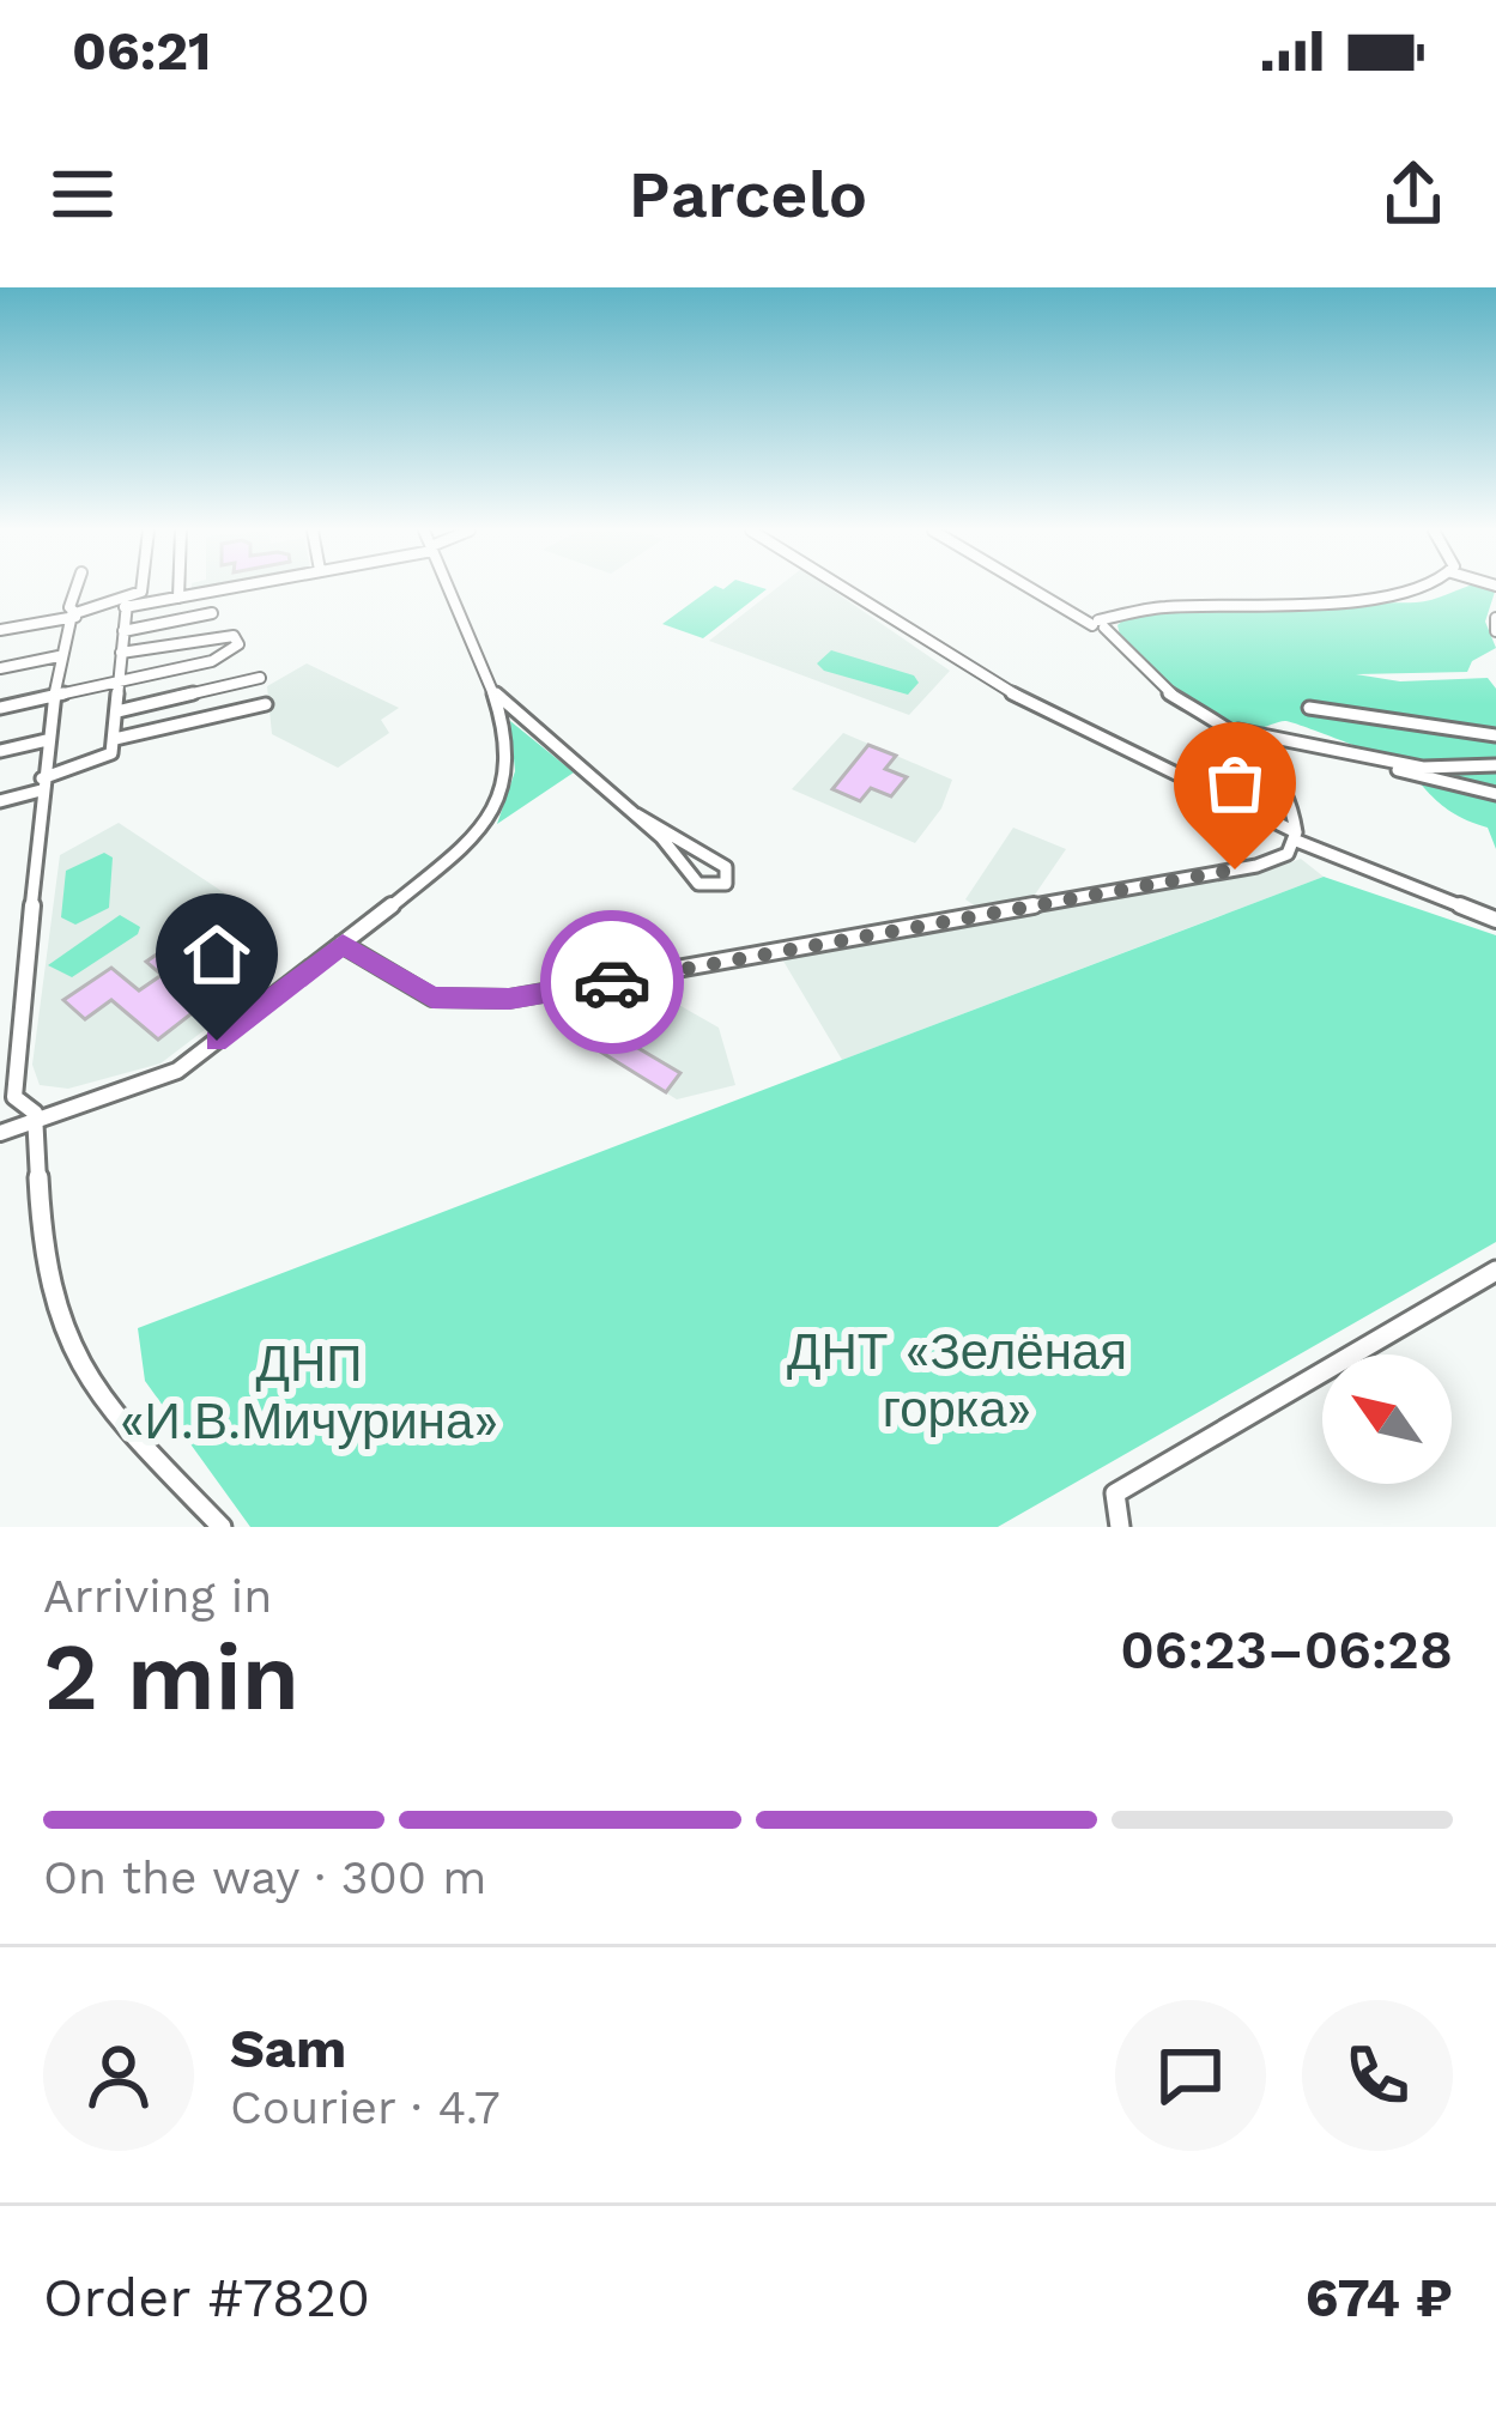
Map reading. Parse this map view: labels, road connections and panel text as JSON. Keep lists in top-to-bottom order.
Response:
{
  "parks": ["ДНТ «Зелёная горка»", "ДНП «И.В.Мичурина»"],
  "north": "top left",
  "page": {
    "status": "06:21",
    "header": "Parcelo",
    "heading": ["2 min", "Arriving in", "06:23–06:28"],
    "panel": [
      "Sam",
      "Courier · 4.7",
      "Order #7820",
      "674 ₽"
    ],
    "bar": "On the way · 300 m"
  }
}
